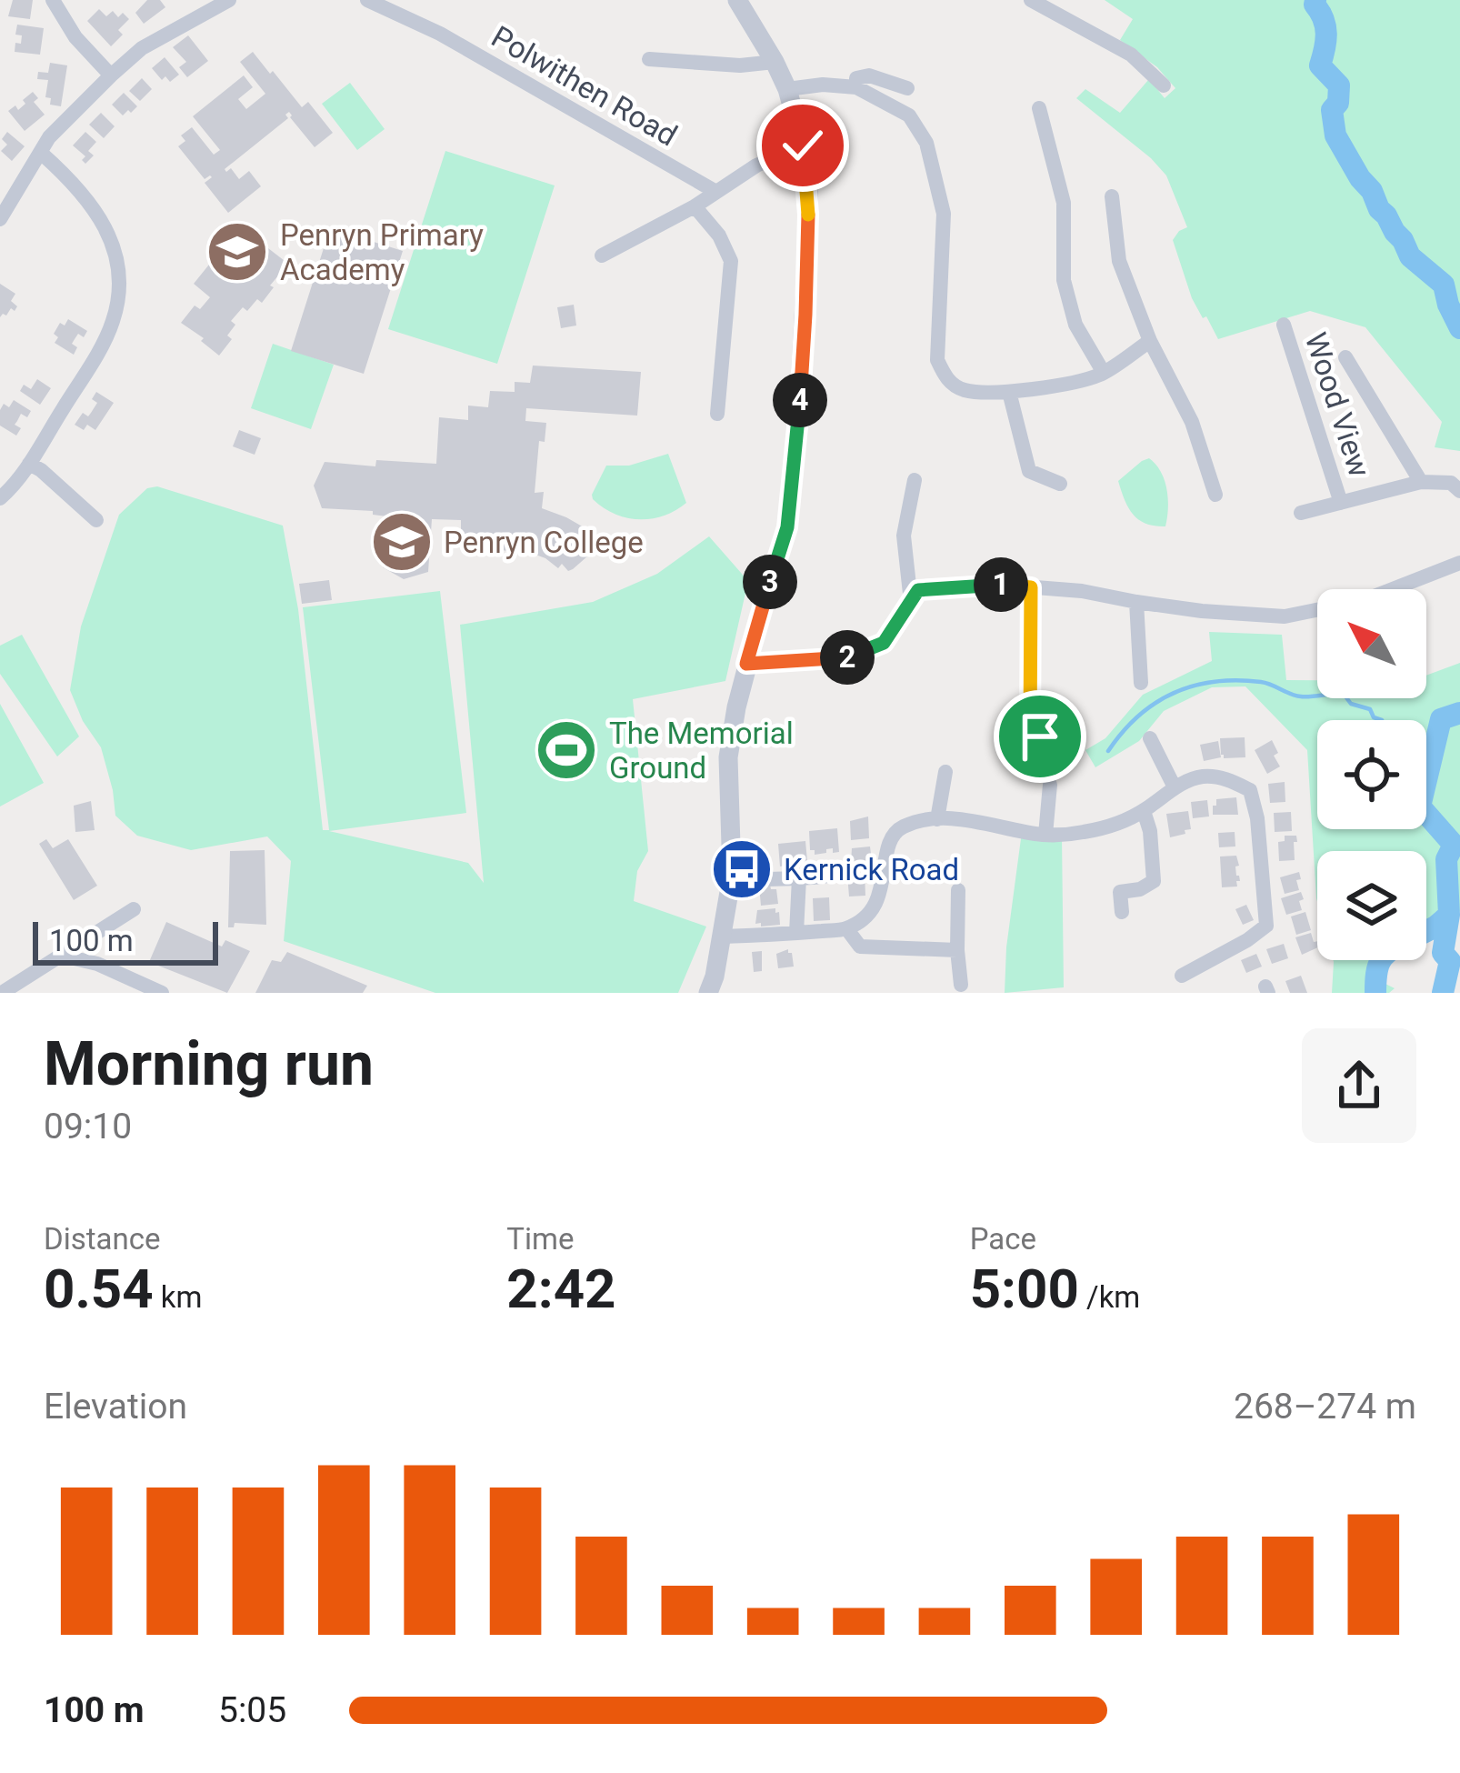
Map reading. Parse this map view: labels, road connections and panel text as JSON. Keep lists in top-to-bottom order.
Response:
{
  "streets": {
    "street": ["Polwithen Road", "Wood View"]
  },
  "places": {
    "school or university": ["Penryn Primary Academy", "Penryn College"],
    "sports": ["The Memorial Ground"],
    "bus stop": ["Kernick Road"]
  },
  "scale_bar": "100 m",
  "north": "top left",
  "page": {
    "pins": [
      "4",
      "3",
      "1",
      "2"
    ],
    "scale": "100 m",
    "heading": ["Morning run", "09:10"],
    "stats": [
      ["Distance", "0.54 km"],
      ["Time", "2:42"],
      ["Pace", "5:00 /km"]
    ],
    "chart": ["Elevation", "268–274 m"],
    "list": [
      {
        "name": "100 m",
        "note": "5:05"
      }
    ]
  }
}
